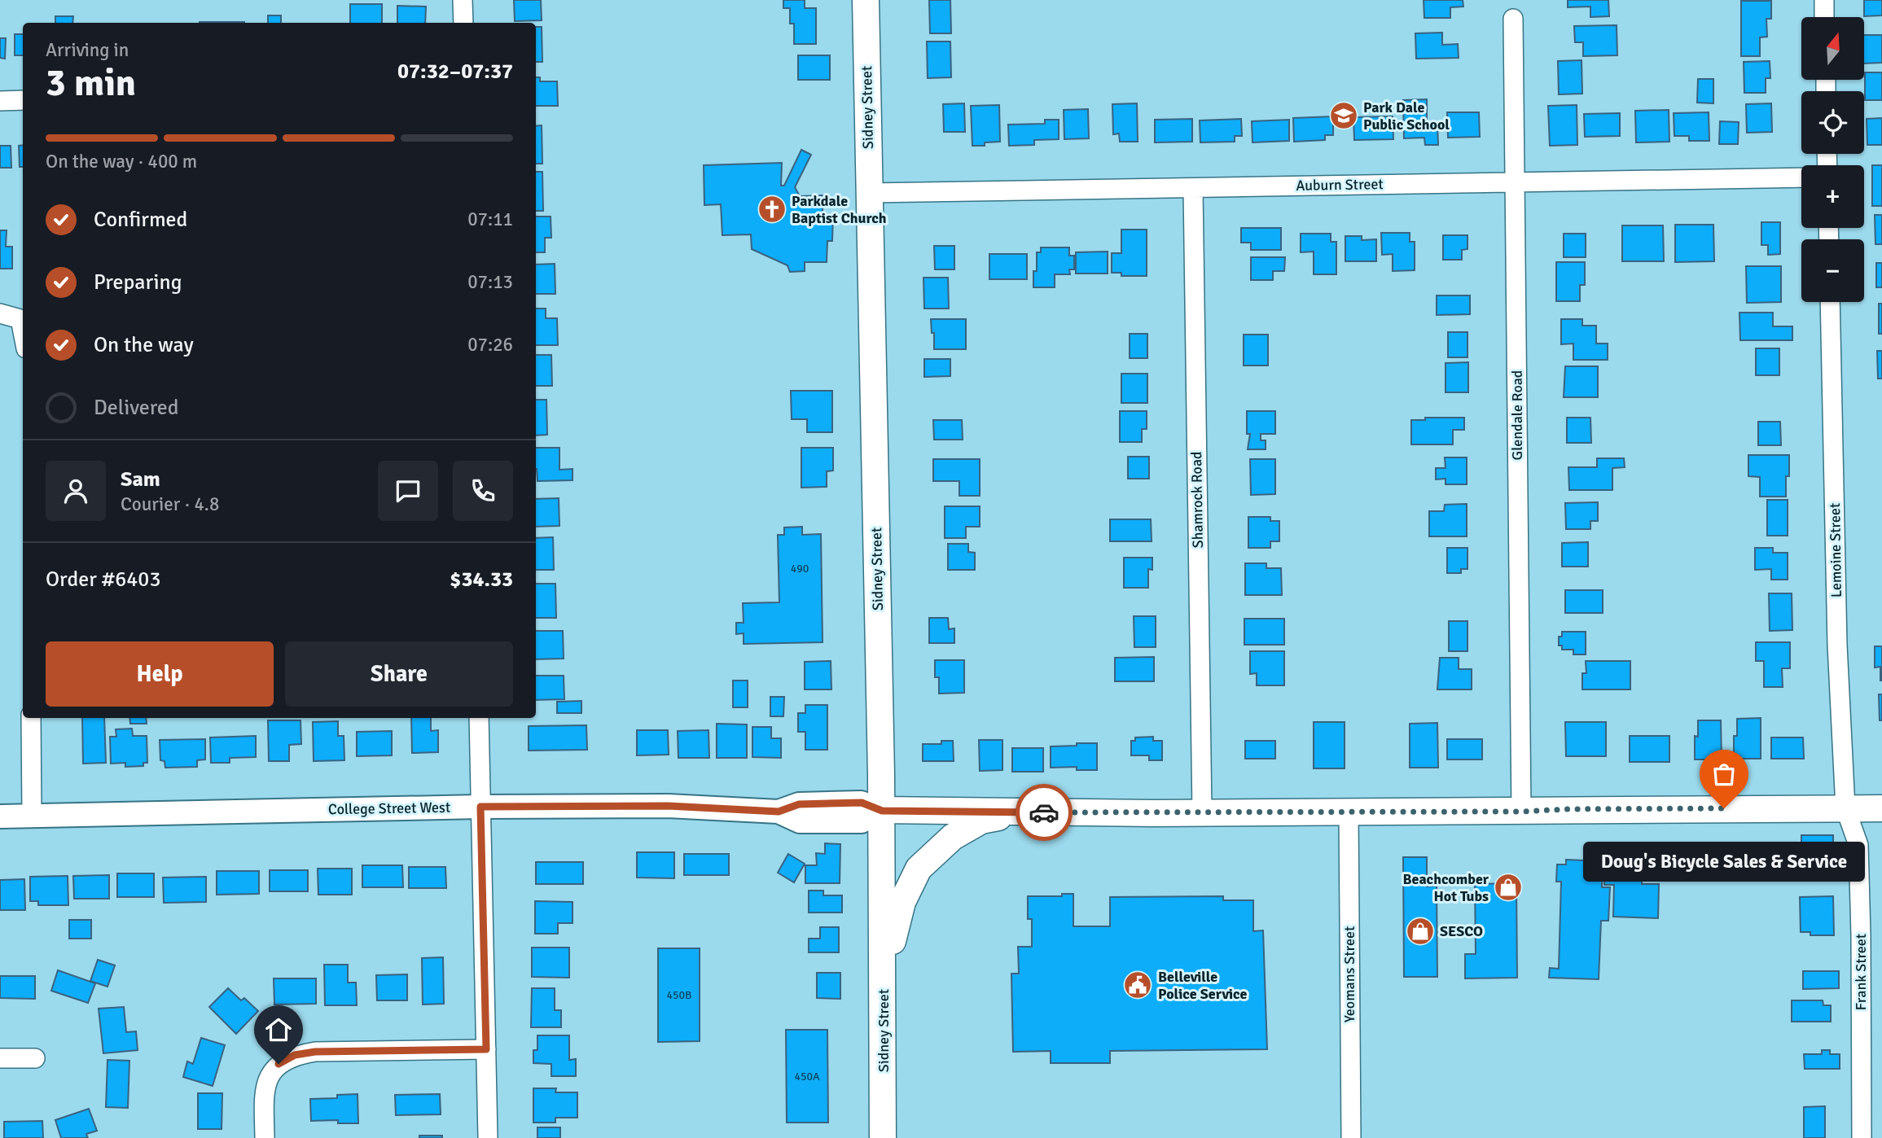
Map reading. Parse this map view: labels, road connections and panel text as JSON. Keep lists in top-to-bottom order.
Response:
{
  "streets": {
    "main road": ["Sidney Street", "College Street West"],
    "street": [
      "Auburn Street",
      "Glendale Road",
      "Shamrock Road",
      "Lemoine Street",
      "Frank Street",
      "Yeomans Street"
    ]
  },
  "crossings": [
    ["Sidney Street", "Auburn Street"],
    ["Sidney Street", "College Street West"],
    ["Auburn Street", "Glendale Road"],
    ["Auburn Street", "Shamrock Road"],
    ["Glendale Road", "College Street West"],
    ["Shamrock Road", "College Street West"],
    ["Lemoine Street", "College Street West"],
    ["Lemoine Street", "Frank Street"],
    ["College Street West", "Frank Street"],
    ["College Street West", "Yeomans Street"]
  ],
  "places": {
    "school or university": ["Park Dale Public School"],
    "church": ["Parkdale Baptist Church"],
    "other": ["Doug's Bicycle Sales & Service"],
    "shop": ["Beachcomber Hot Tubs", "SESCO"],
    "public building": ["Belleville Police Service"]
  },
  "house_numbers": ["490", "450B", "450A"],
  "north": "top",
  "page": {
    "map_buttons": ["+", "−"],
    "heading": ["3 min", "Arriving in", "07:32–07:37"],
    "panel": [
      "Sam",
      "Courier · 4.8",
      "Order #6403",
      "$34.33"
    ],
    "bar": "On the way · 400 m",
    "list": [
      ["Confirmed", "07:11"],
      ["Preparing", "07:13"],
      ["On the way", "07:26"],
      "Delivered"
    ],
    "buttons": ["Help", "Share"],
    "bubble": "Doug's Bicycle Sales & Service"
  }
}
